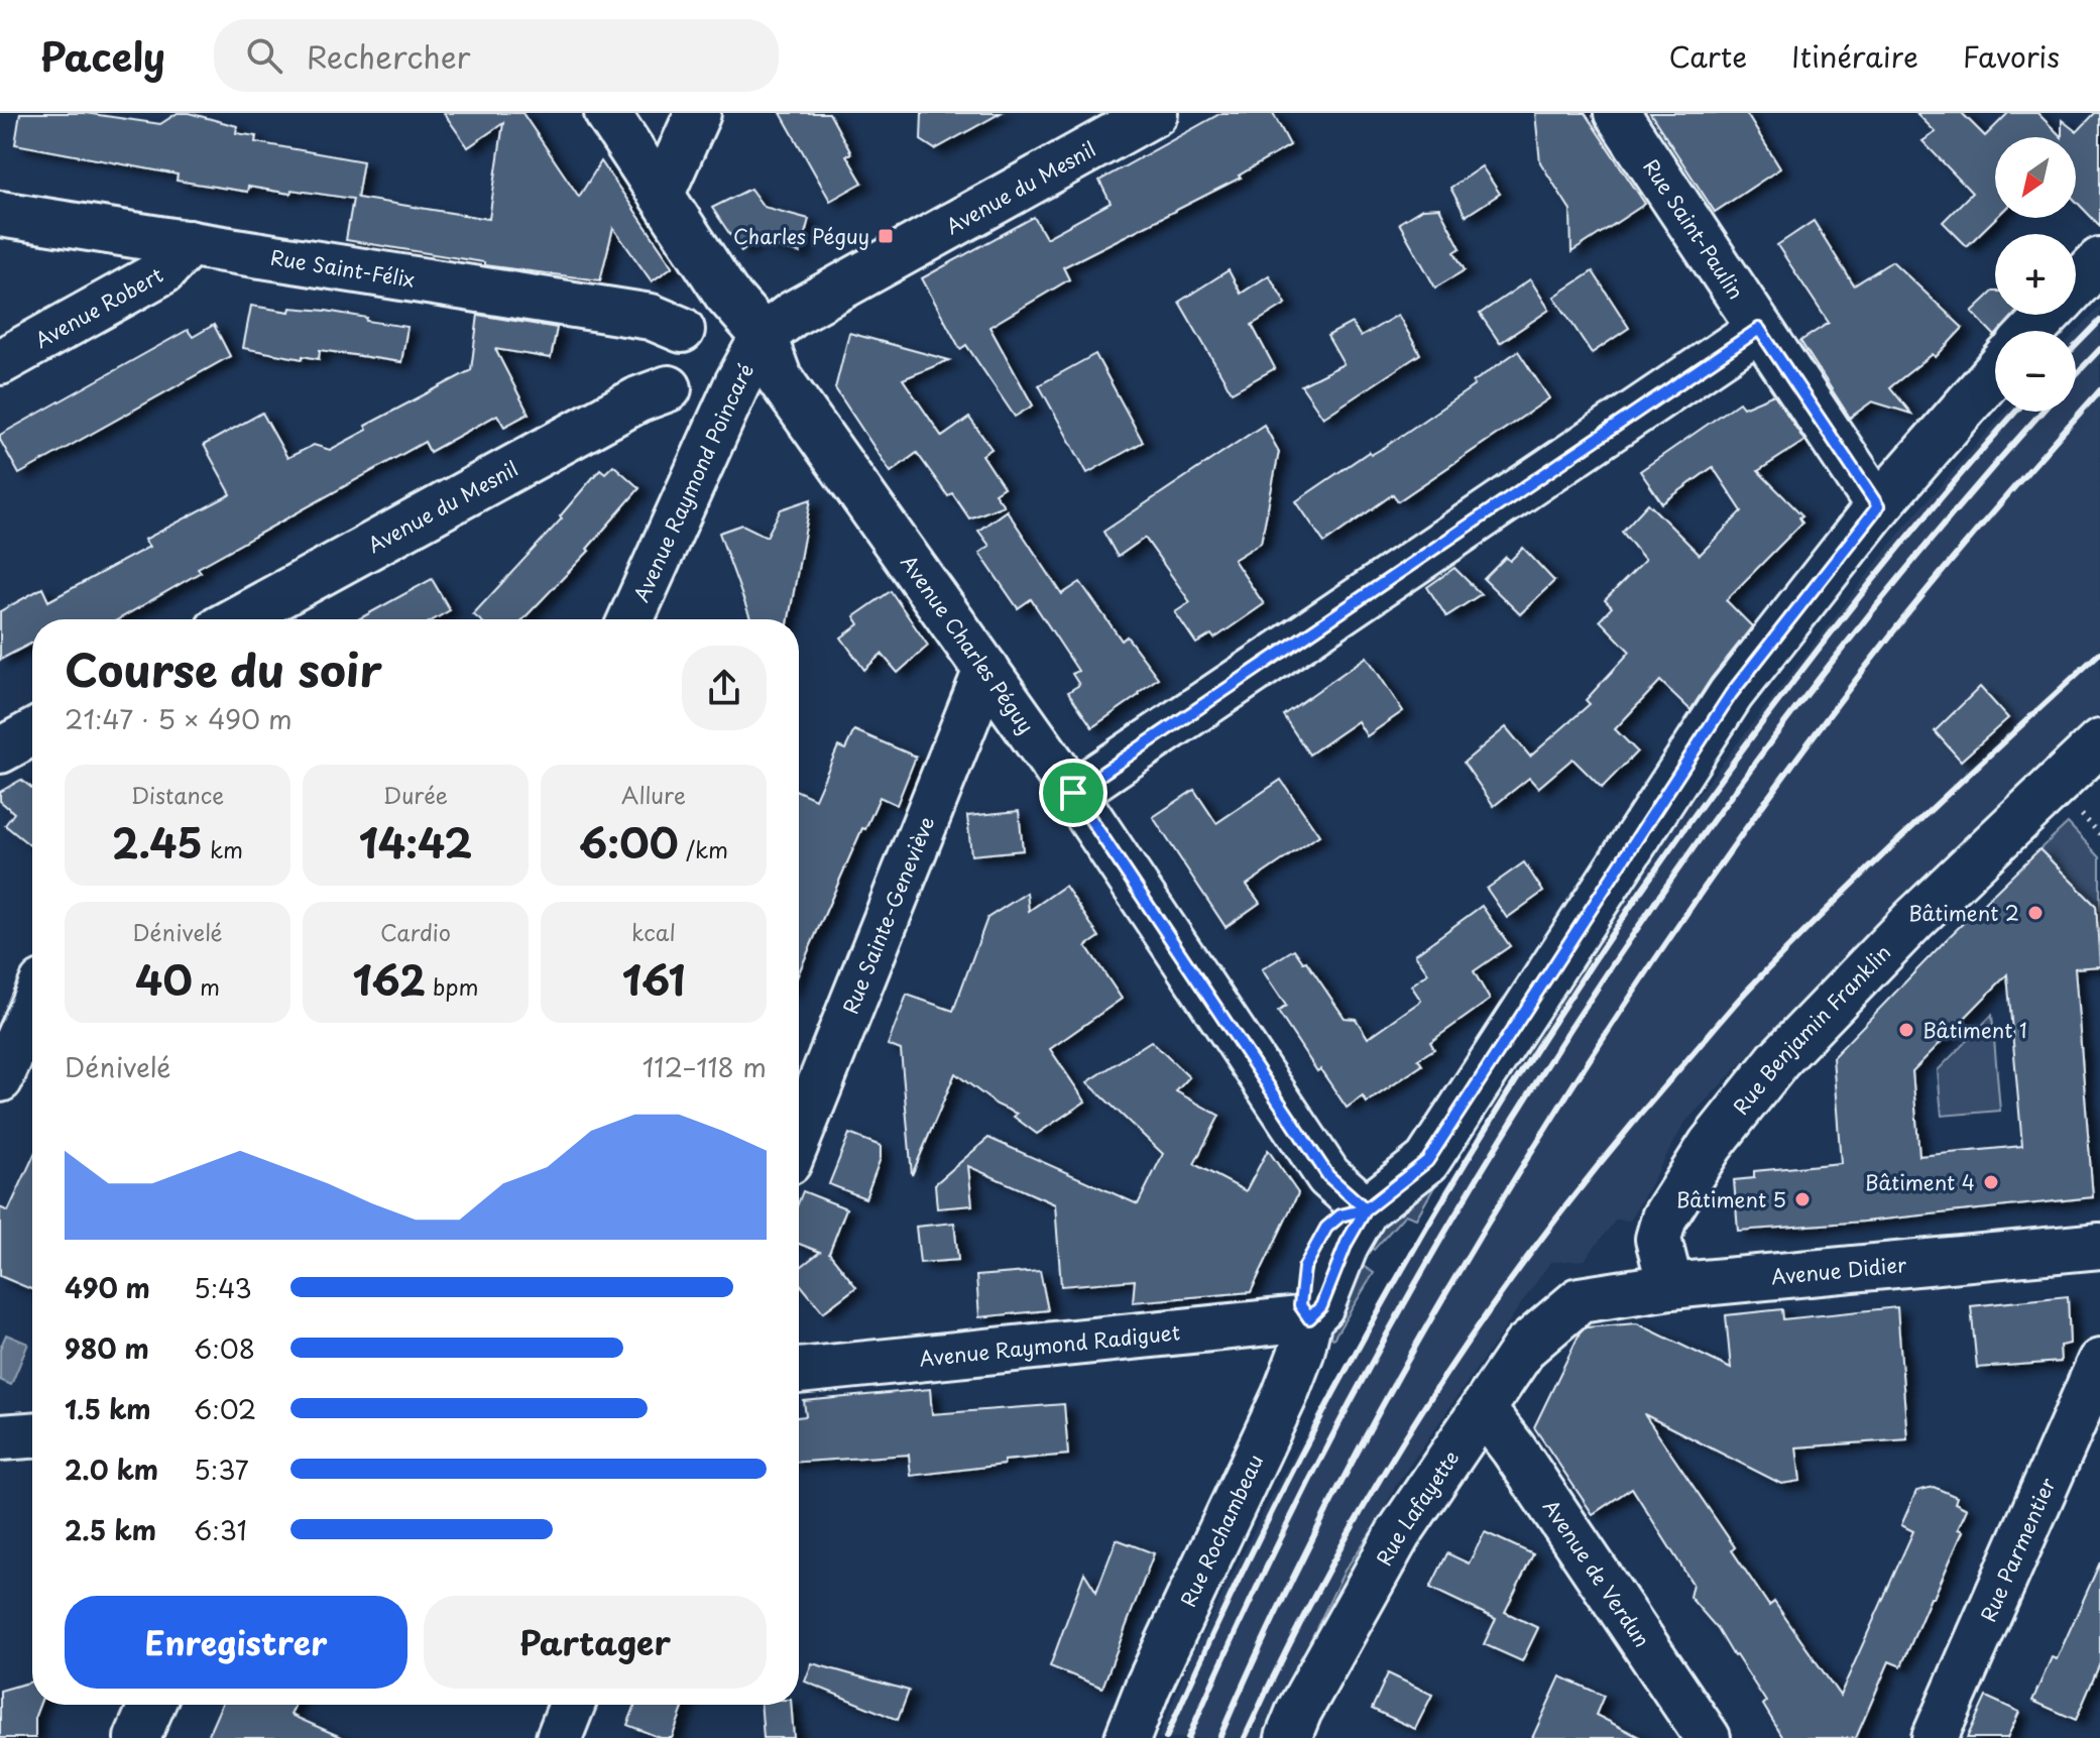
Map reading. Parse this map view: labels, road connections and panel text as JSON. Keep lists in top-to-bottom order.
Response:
{
  "streets": {
    "street": [
      "Avenue du Mesnil",
      "Rue Saint-Paulin",
      "Rue Saint-Félix",
      "Avenue Robert",
      "Avenue Raymond Poincaré",
      "Avenue Charles Péguy",
      "Rue Sainte-Geneviève",
      "Rue Benjamin Franklin",
      "Avenue Didier",
      "Avenue Raymond Radiguet",
      "Rue Lafayette",
      "Rue Rochambeau",
      "Rue Parmentier",
      "Avenue de Verdun"
    ]
  },
  "crossings": [
    ["Avenue du Mesnil", "Avenue Raymond Poincaré"],
    ["Avenue du Mesnil", "Avenue Charles Péguy"],
    ["Rue Saint-Félix", "Avenue Robert"],
    ["Avenue Raymond Poincaré", "Avenue Charles Péguy"],
    ["Avenue Charles Péguy", "Rue Sainte-Geneviève"],
    ["Avenue Charles Péguy", "Rue Rochambeau"],
    ["Rue Benjamin Franklin", "Avenue Didier"],
    ["Avenue Didier", "Rue Lafayette"],
    ["Avenue Raymond Radiguet", "Rue Rochambeau"],
    ["Rue Lafayette", "Avenue de Verdun"]
  ],
  "places": {
    "transit": ["Charles Péguy"],
    "other": [
      "Bâtiment 2",
      "Bâtiment 1",
      "Bâtiment 4",
      "Bâtiment 5"
    ]
  },
  "north": "bottom left",
  "page": {
    "header": "Pacely",
    "search": "Rechercher",
    "nav": ["Carte", "Itinéraire", "Favoris"],
    "map_buttons": ["+", "−"],
    "heading": ["Course du soir", "21:47 · 5 × 490 m"],
    "stats": [
      ["Distance", "2.45 km"],
      ["Durée", "14:42"],
      ["Allure", "6:00 /km"],
      ["Dénivelé", "40 m"],
      ["Cardio", "162 bpm"],
      ["kcal", "161"]
    ],
    "chart": ["Dénivelé", "112–118 m"],
    "list": [
      {
        "name": "490 m",
        "note": "5:43"
      },
      {
        "name": "980 m",
        "note": "6:08"
      },
      {
        "name": "1.5 km",
        "note": "6:02"
      },
      {
        "name": "2.0 km",
        "note": "5:37"
      },
      {
        "name": "2.5 km",
        "note": "6:31"
      }
    ],
    "buttons": ["Enregistrer", "Partager"]
  }
}
